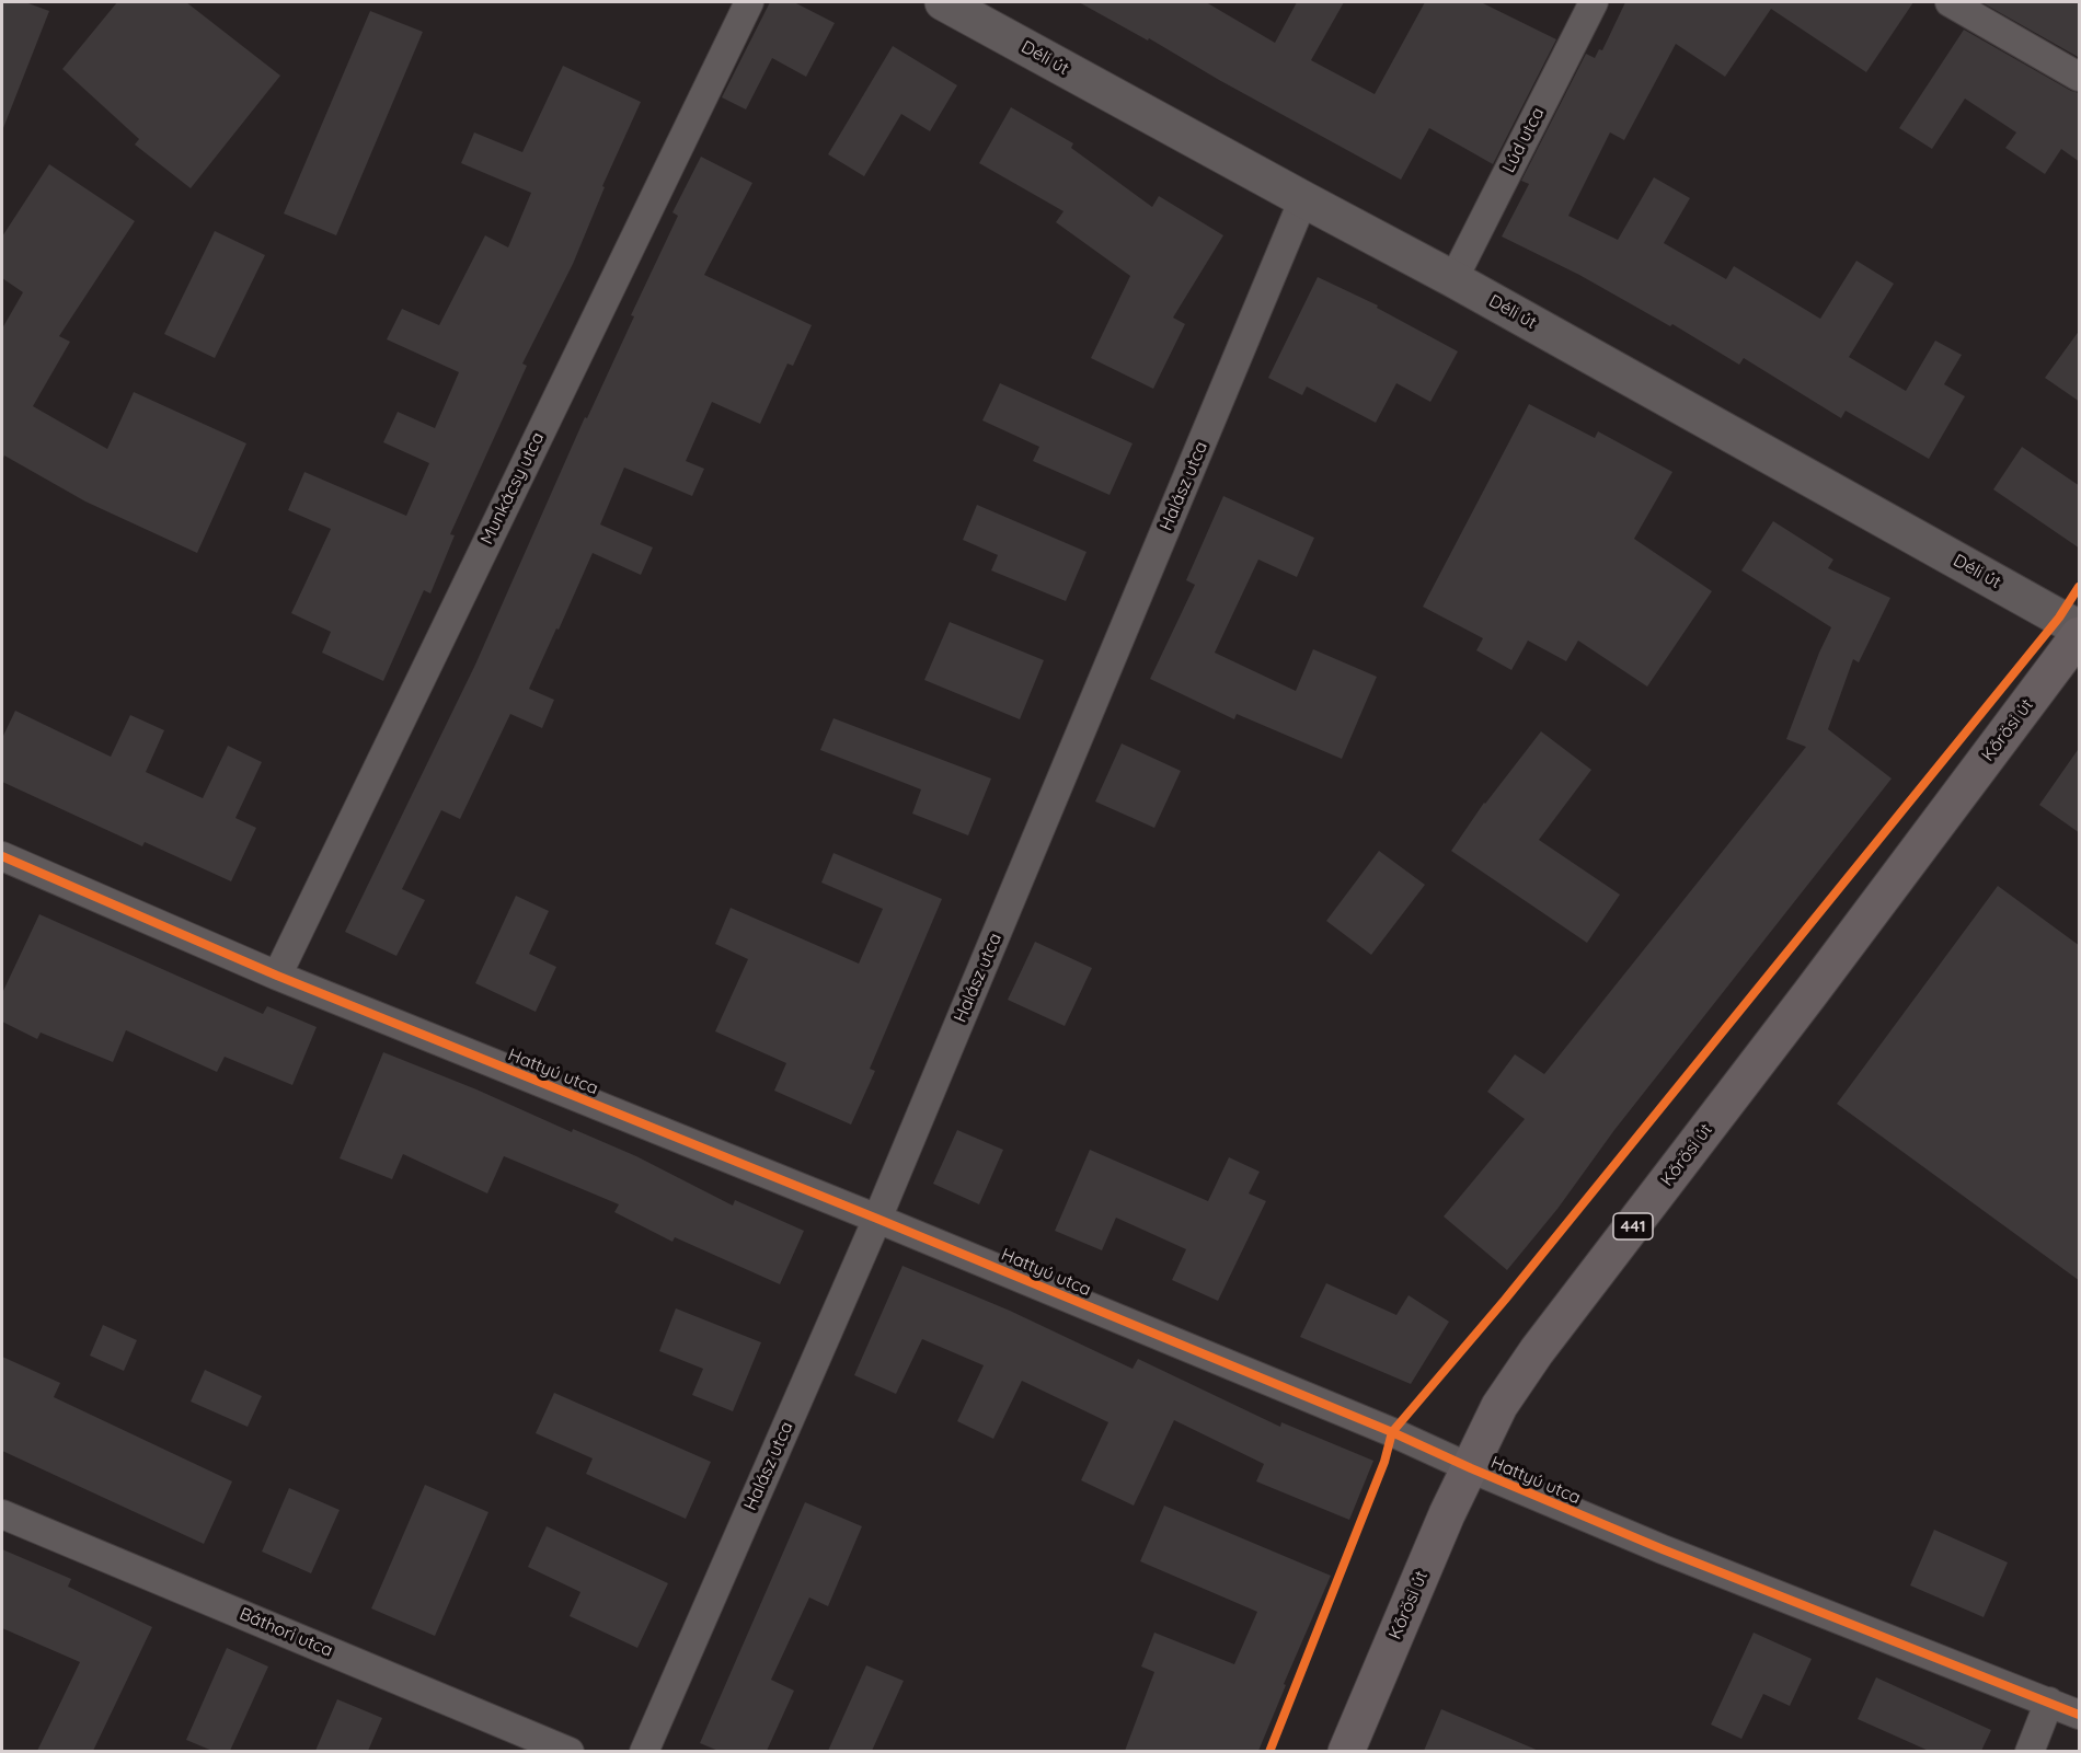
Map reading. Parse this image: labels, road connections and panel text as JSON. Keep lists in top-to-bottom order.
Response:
{
  "streets": {
    "main road": ["Kőrösi út", "441"],
    "street": [
      "Déli út",
      "Lúd utca",
      "Halász utca",
      "Munkácsy utca",
      "Hattyú utca",
      "Báthori utca"
    ]
  },
  "crossings": [
    ["Déli út", "Lúd utca"],
    ["Déli út", "Halász utca"],
    ["Halász utca", "Hattyú utca"],
    ["Munkácsy utca", "Hattyú utca"],
    ["Kőrösi út", "Hattyú utca"]
  ]
}
